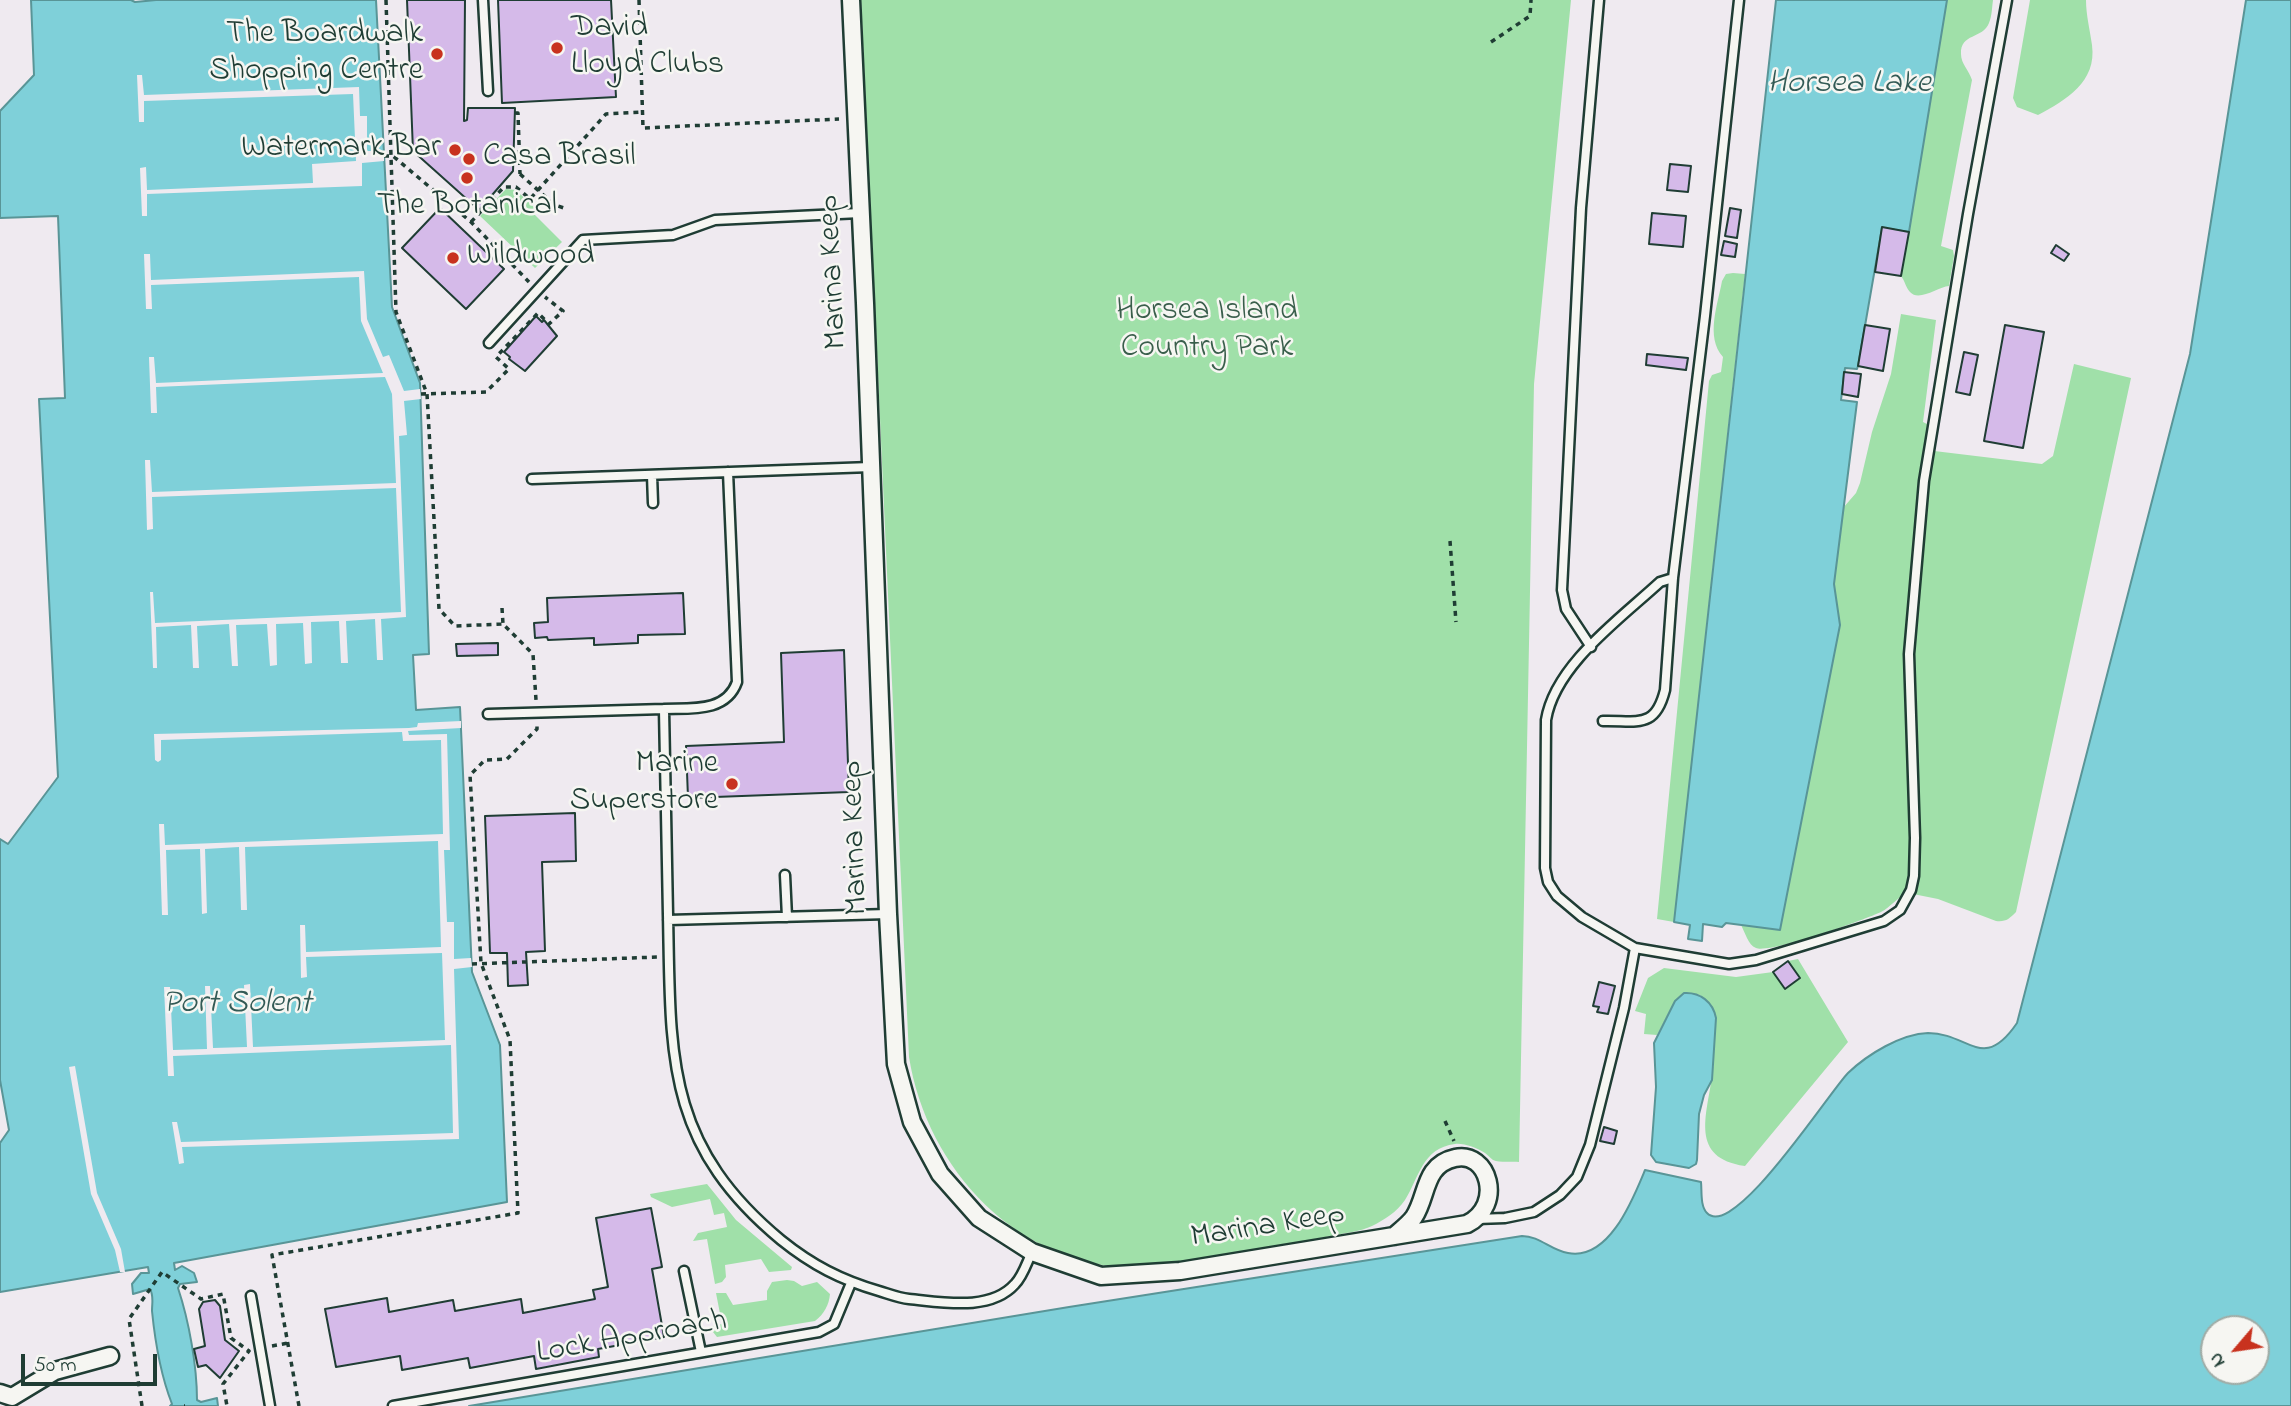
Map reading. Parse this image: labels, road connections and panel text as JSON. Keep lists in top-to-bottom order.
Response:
{
  "streets": {
    "street": ["Marina Keep"],
    "lane": ["Lock Approach"]
  },
  "water": ["Horsea Lake", "Port Solent"],
  "parks": ["Horsea Island Country Park"],
  "places": [
    "David Lloyd Clubs",
    "The Boardwalk Shopping Centre",
    "Watermark Bar",
    "Casa Brasil",
    "The Botanical",
    "Wildwood",
    "Marine Superstore"
  ],
  "scale_bar": "50 m",
  "north": "bottom left"
}
